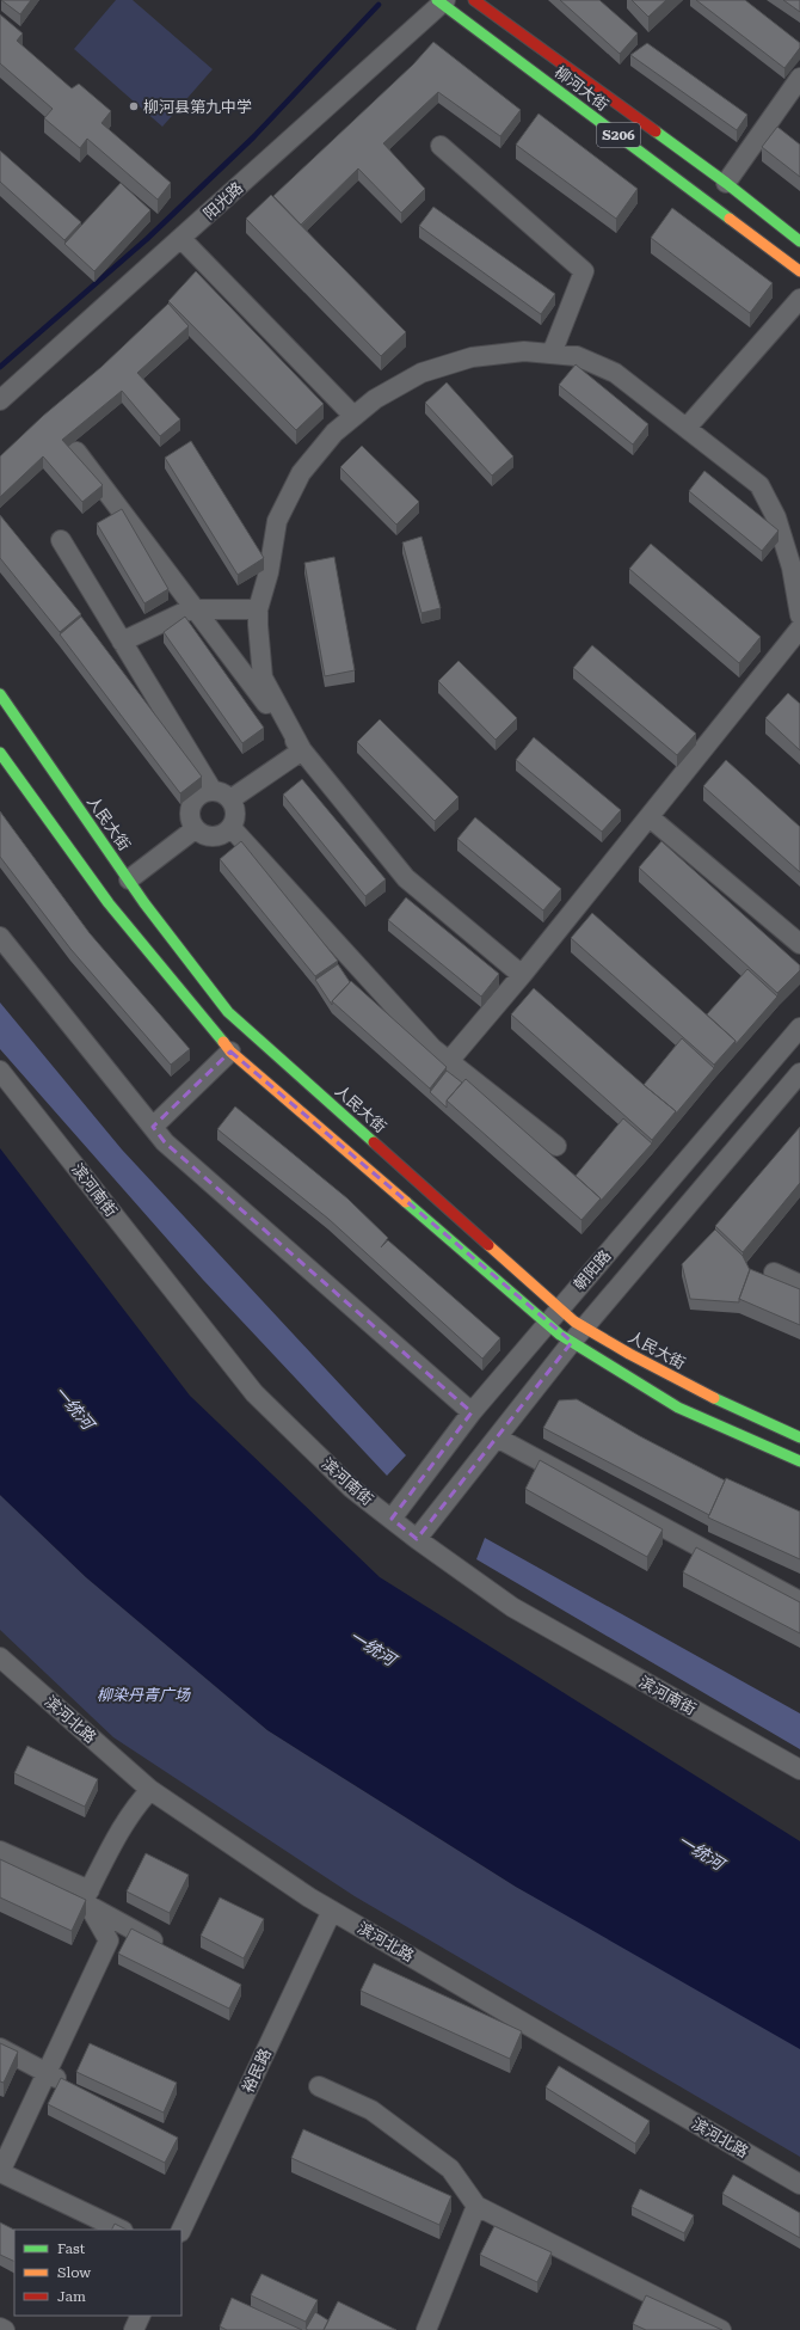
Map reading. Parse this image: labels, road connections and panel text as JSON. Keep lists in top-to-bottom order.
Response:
{
  "streets": {
    "street": [
      "柳河大街",
      "S206",
      "阳光路",
      "人民大街",
      "滨河南街",
      "朝阳路",
      "滨河北路",
      "裕民路"
    ]
  },
  "crossings": [
    ["柳河大街", "阳光路"],
    ["人民大街", "朝阳路"],
    ["滨河南街", "朝阳路"],
    ["滨河北路", "裕民路"]
  ],
  "water": ["一统河"],
  "parks": ["柳染丹青广场"],
  "places": ["柳河县第九中学"],
  "legend": ["Fast", "Slow", "Jam"]
}
